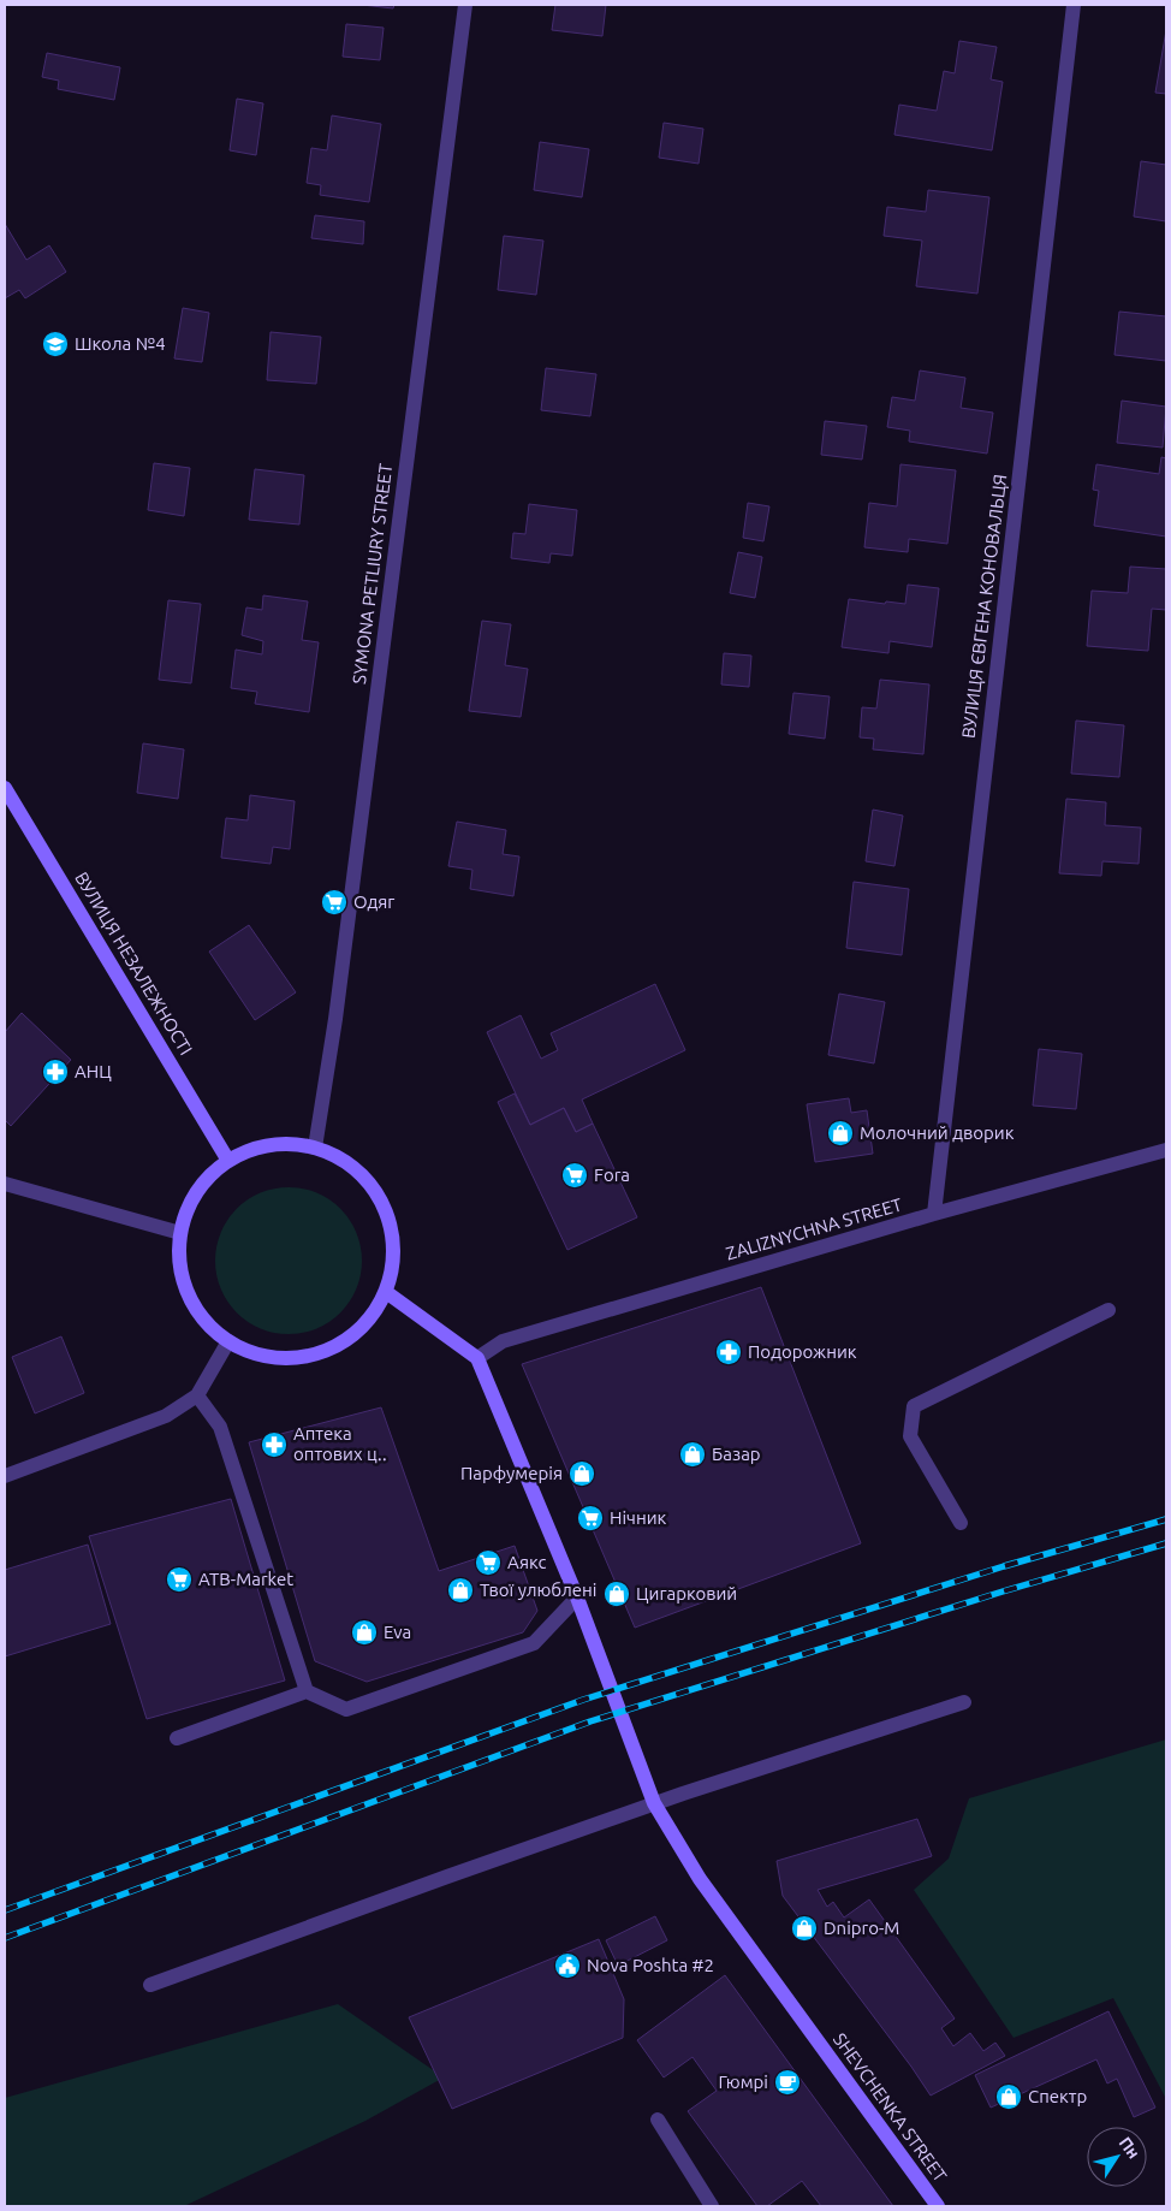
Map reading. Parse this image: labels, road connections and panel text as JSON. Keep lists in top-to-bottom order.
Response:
{
  "streets": {
    "main road": ["ВУЛИЦЯ НЕЗАЛЕЖНОСТІ", "SHEVCHENKA STREET"],
    "street": ["SYMONA PETLIURY STREET", "ВУЛИЦЯ ЄВГЕНА КОНОВАЛЬЦЯ", "ZALIZNYCHNA STREET"]
  },
  "crossings": [
    ["SYMONA PETLIURY STREET", "ВУЛИЦЯ НЕЗАЛЕЖНОСТІ"],
    ["ВУЛИЦЯ ЄВГЕНА КОНОВАЛЬЦЯ", "ZALIZNYCHNA STREET"],
    ["ZALIZNYCHNA STREET", "SHEVCHENKA STREET"]
  ],
  "places": {
    "school or university": ["Школа №4"],
    "supermarket": [
      "Одяг",
      "Fora",
      "Нічник",
      "Аякс",
      "ATB-Market"
    ],
    "pharmacy": ["АНЦ", "Подорожник", "Аптека оптових ц‥"],
    "shop": [
      "Молочний дворик",
      "Базар",
      "Парфумерія",
      "Твої улюблені",
      "Цигарковий",
      "Eva",
      "Dnipro-M",
      "Спектр"
    ],
    "public building": ["Nova Poshta #2"],
    "cafe": ["Гюмрі"]
  },
  "north": "top right"
}
